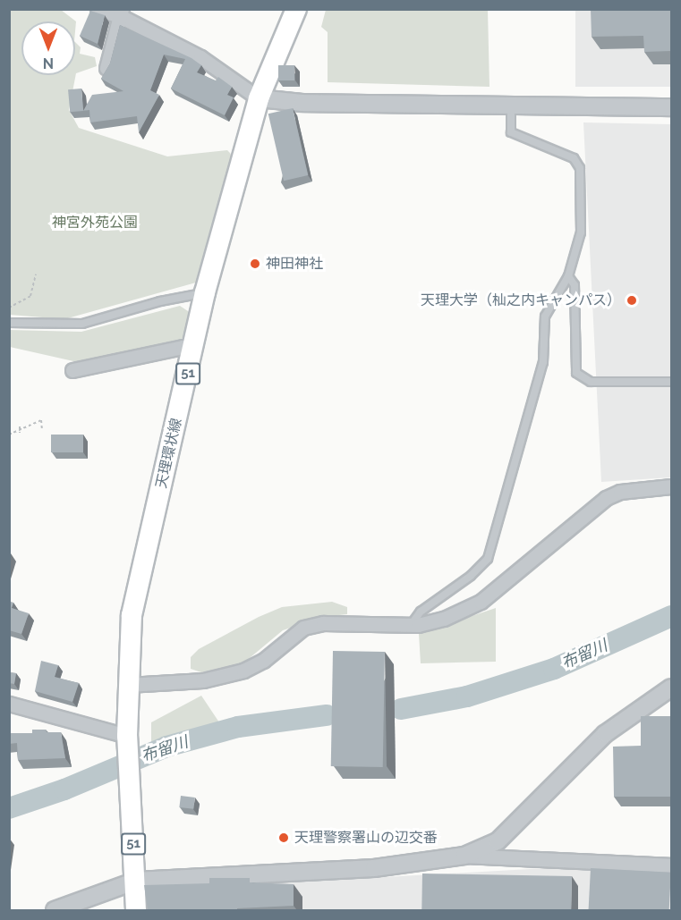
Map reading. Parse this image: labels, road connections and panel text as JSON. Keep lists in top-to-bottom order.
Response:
{
  "streets": {
    "main road": ["51", "天理環状線"]
  },
  "water": ["布留川"],
  "parks": ["神宮外苑公園"],
  "places": ["神田神社", "天理大学（杣之内キャンパス）", "天理警察署山の辺交番"],
  "north": "bottom"
}
